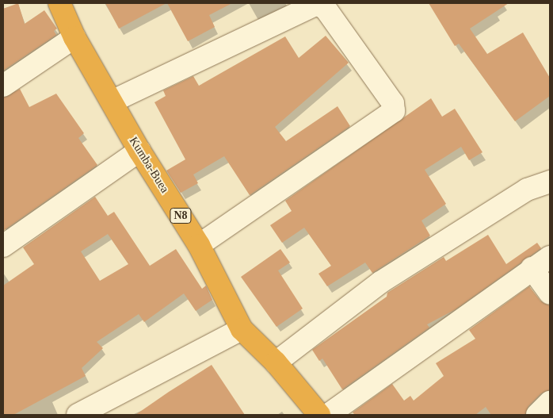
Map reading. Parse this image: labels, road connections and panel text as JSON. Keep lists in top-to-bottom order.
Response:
{
  "streets": {
    "highway": ["Kumba-Buea", "N8"]
  }
}
